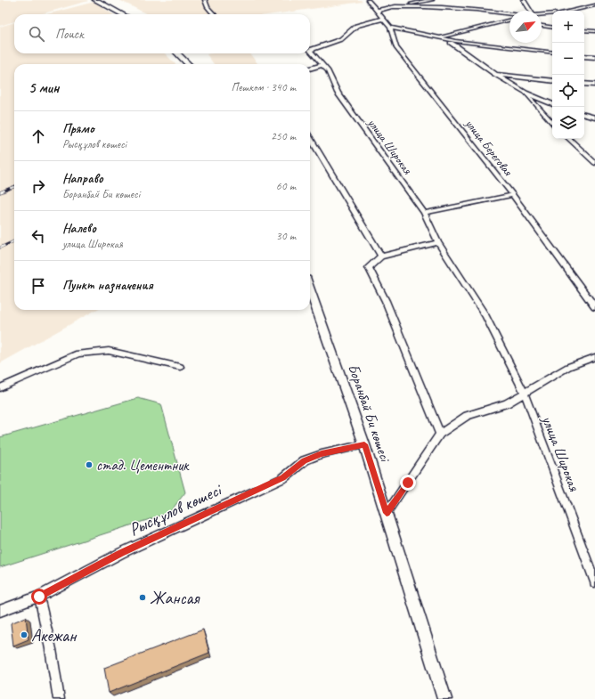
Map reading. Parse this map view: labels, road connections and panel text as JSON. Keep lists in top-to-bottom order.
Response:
{
  "streets": {
    "main road": ["Боранбай Би көшесі"],
    "street": ["улица Широкая", "улица Береговая", "Рысқұлов көшесі"]
  },
  "crossings": [
    ["улица Широкая", "улица Береговая"],
    ["Боранбай Би көшесі", "Рысқұлов көшесі"]
  ],
  "places": ["стад. Цементник", "Жансая", "Акежан"],
  "north": "top right",
  "page": {
    "map_buttons": ["+", "−"],
    "search": "Поиск",
    "heading": ["5 мин", "Пешком · 340 m"],
    "list": [
      ["Прямо", "Рысқұлов көшесі", "250 m"],
      ["Направо", "Боранбай Би көшесі", "60 m"],
      ["Налево", "улица Широкая", "30 m"],
      "Пункт назначения"
    ]
  }
}
